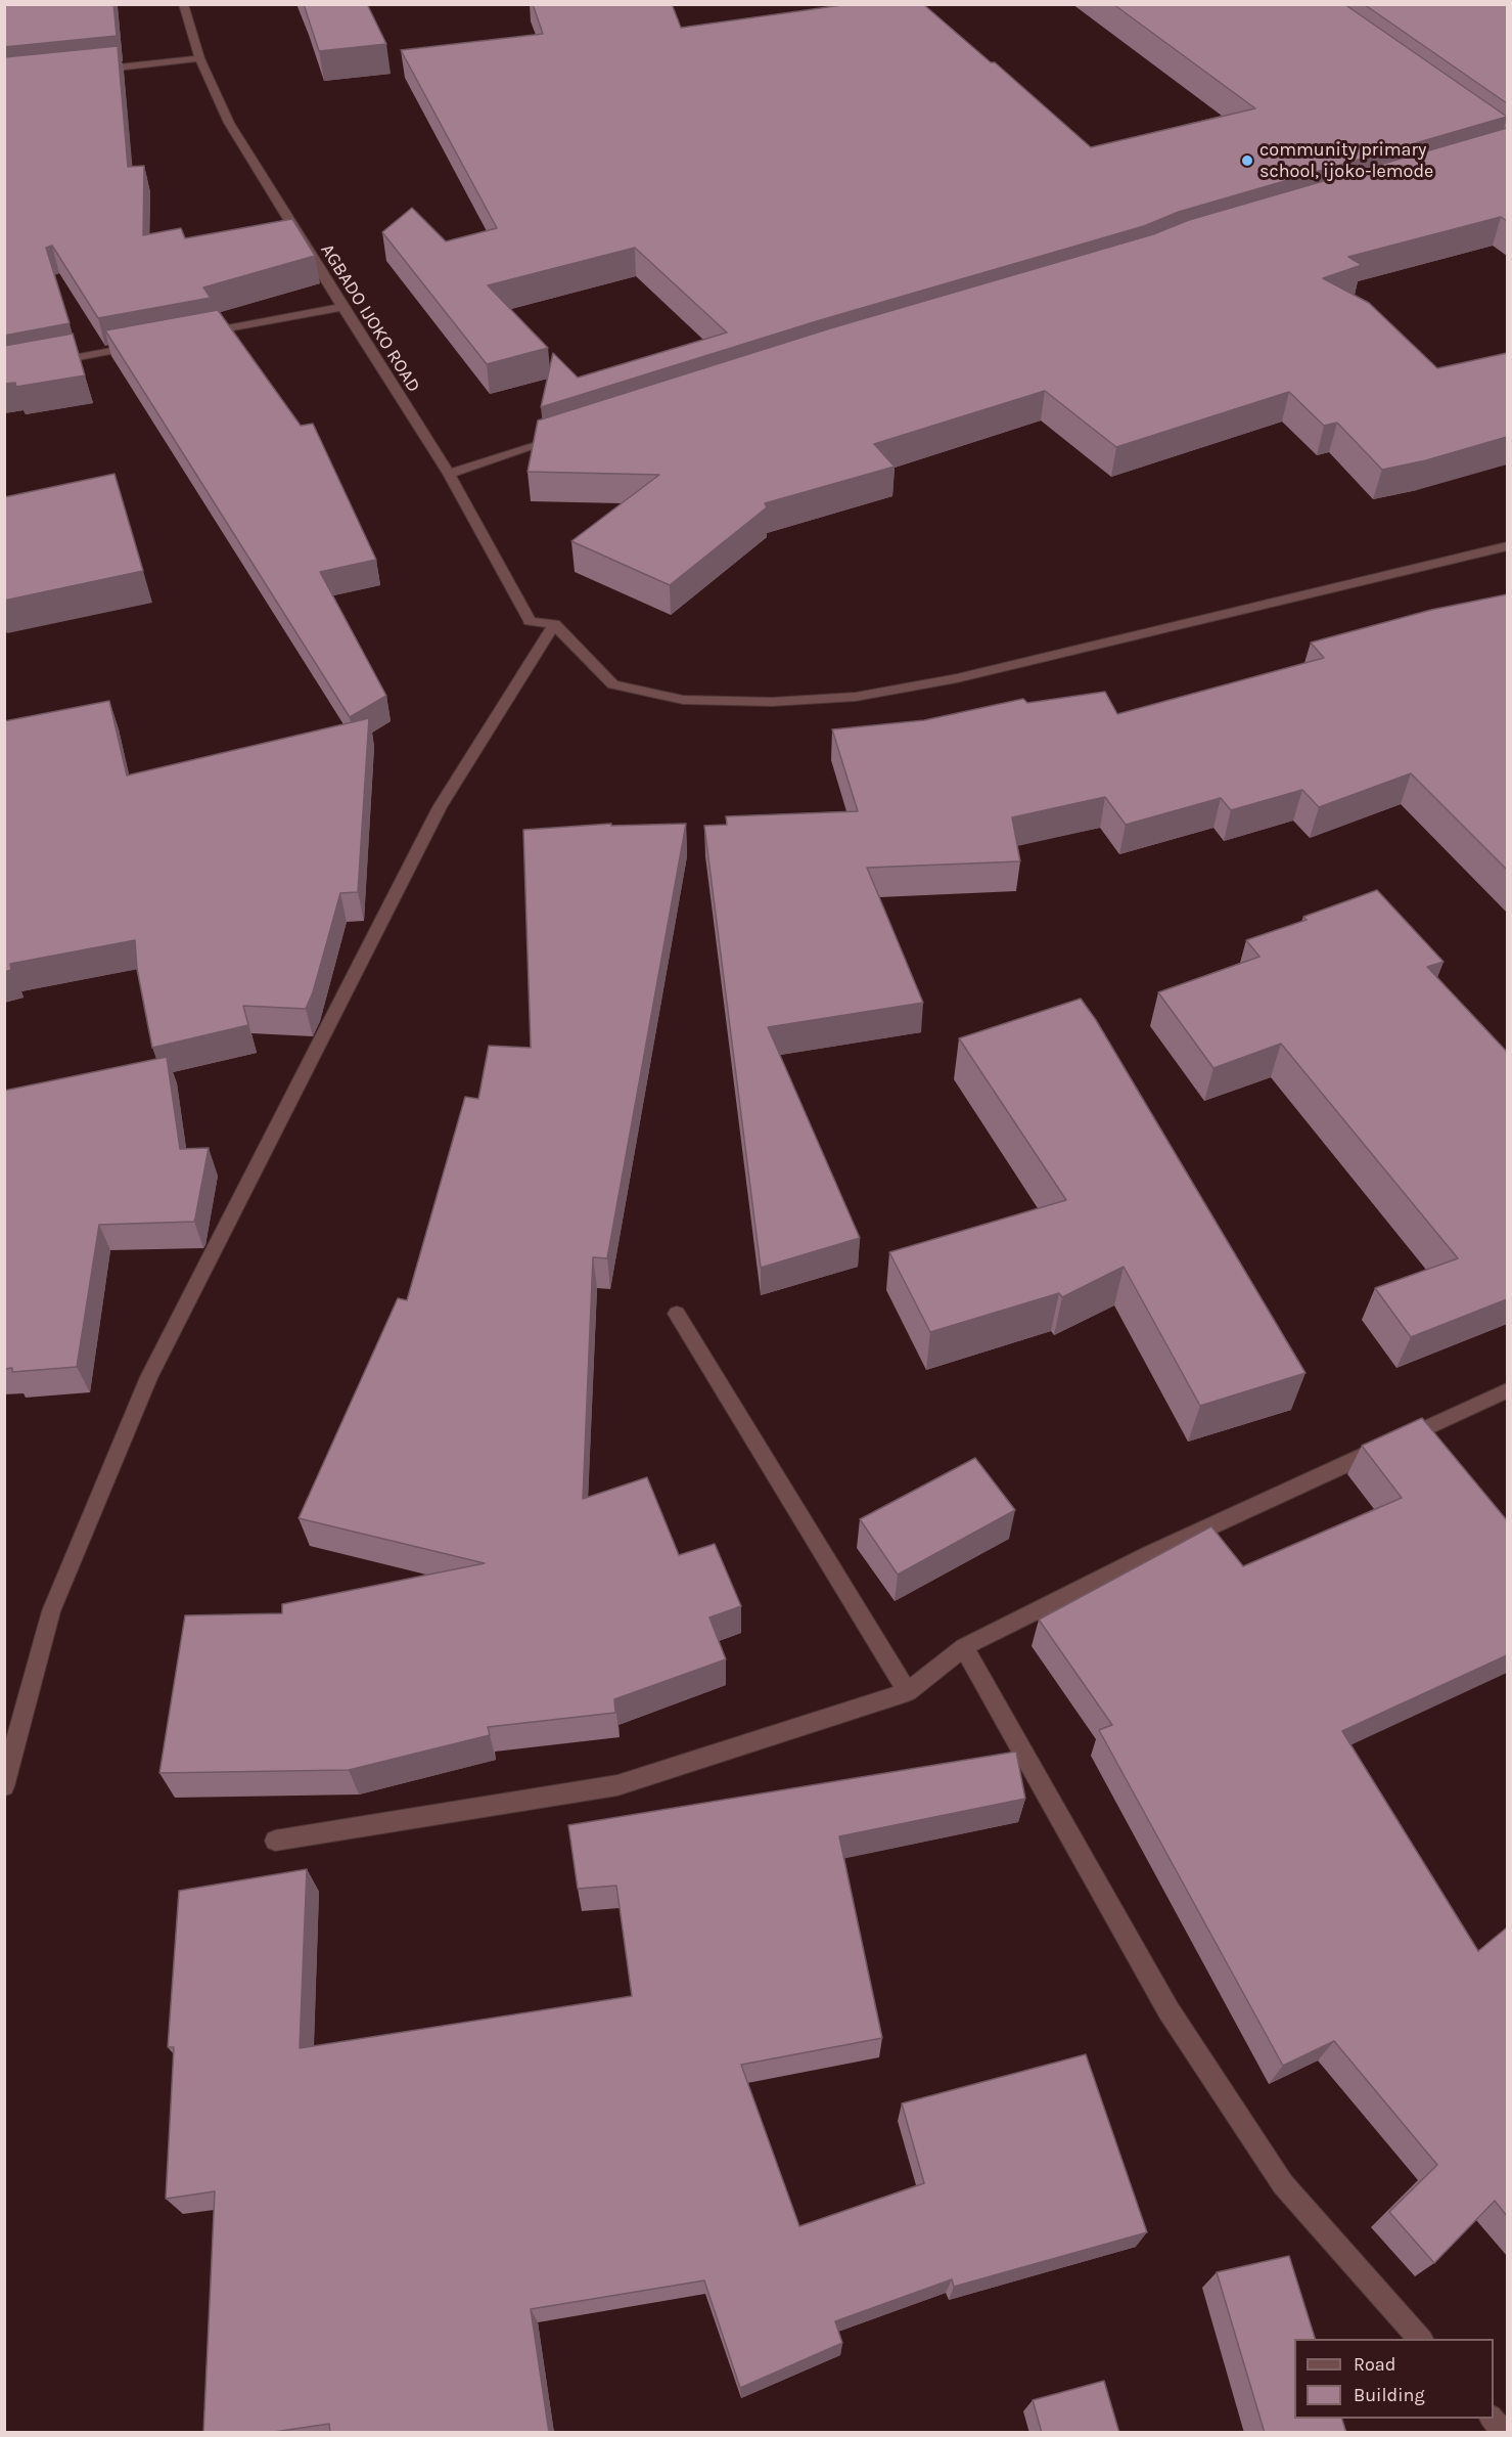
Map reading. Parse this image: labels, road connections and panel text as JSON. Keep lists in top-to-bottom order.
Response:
{
  "streets": {
    "street": ["AGBADO IJOKO ROAD"]
  },
  "places": ["community primary school, ijoko-lemode"],
  "legend": ["Road", "Building"]
}
